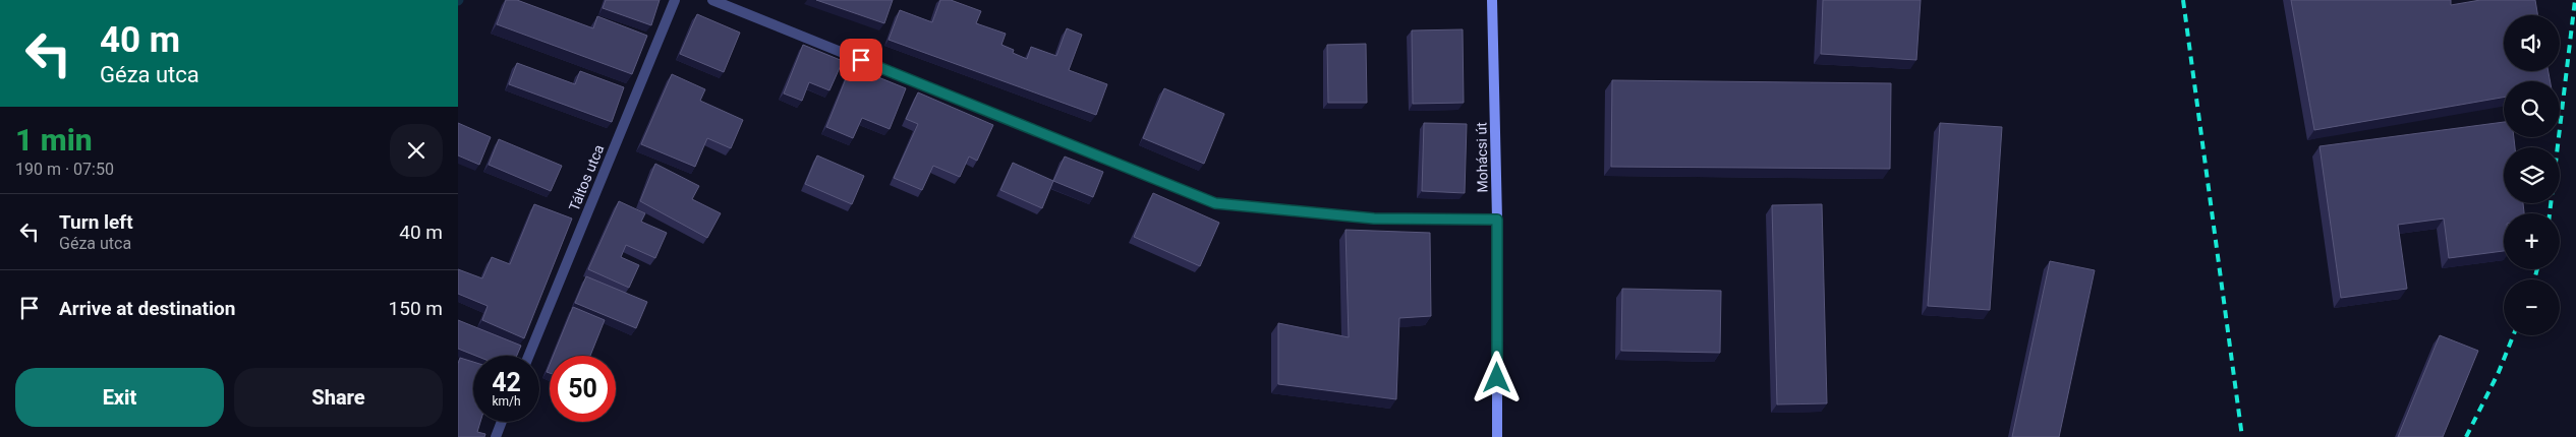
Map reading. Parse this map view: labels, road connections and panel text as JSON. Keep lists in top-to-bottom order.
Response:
{
  "streets": {
    "main road": ["Mohácsi út"],
    "street": ["Táltos utca"]
  },
  "page": {
    "turn": ["40 m", "Géza utca"],
    "map_buttons": ["+", "−"],
    "heading": ["1 min", "190 m · 07:50"],
    "list": [
      {
        "name": "Turn left",
        "note": "Géza utca",
        "value": "40 m"
      },
      {
        "name": "Arrive at destination",
        "value": "150 m"
      }
    ],
    "speed": "42 km/h",
    "limit": "50",
    "buttons": ["Exit", "Share"]
  }
}
